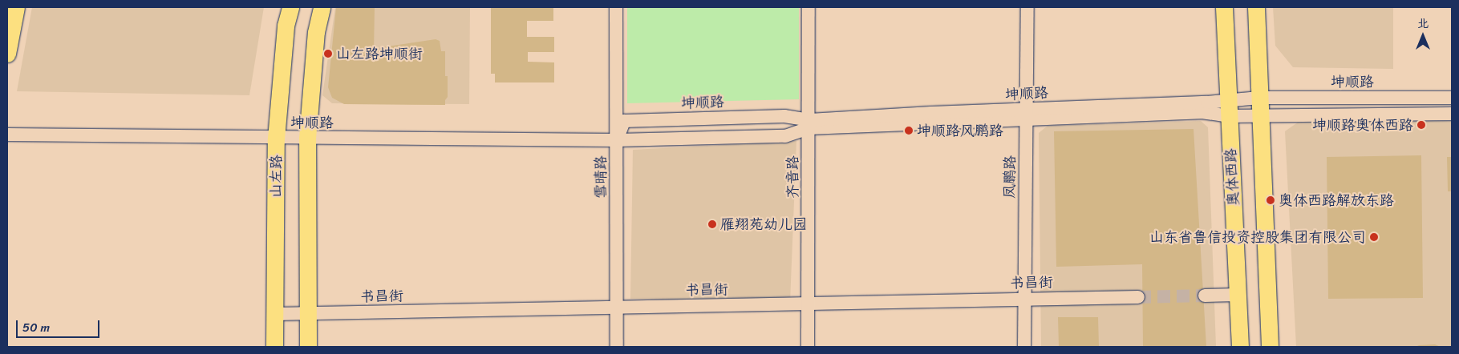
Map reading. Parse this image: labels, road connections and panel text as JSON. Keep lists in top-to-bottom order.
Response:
{
  "streets": {
    "main road": ["山左路", "奥体西路"],
    "street": [
      "坤顺路",
      "雪晴路",
      "齐音路",
      "凤鹏路",
      "书昌街"
    ]
  },
  "crossings": [
    ["坤顺路", "山左路"],
    ["坤顺路", "雪晴路"],
    ["坤顺路", "齐音路"],
    ["坤顺路", "凤鹏路"],
    ["坤顺路", "奥体西路"],
    ["山左路", "书昌街"],
    ["雪晴路", "书昌街"],
    ["齐音路", "书昌街"],
    ["凤鹏路", "书昌街"]
  ],
  "places": [
    "山左路坤顺街",
    "坤顺路奥体西路",
    "坤顺路风鹏路",
    "奥体西路解放东路",
    "雁翔苑幼儿园",
    "山东省鲁信投资控股集团有限公司"
  ],
  "scale_bar": "50 m",
  "north": "top"
}
